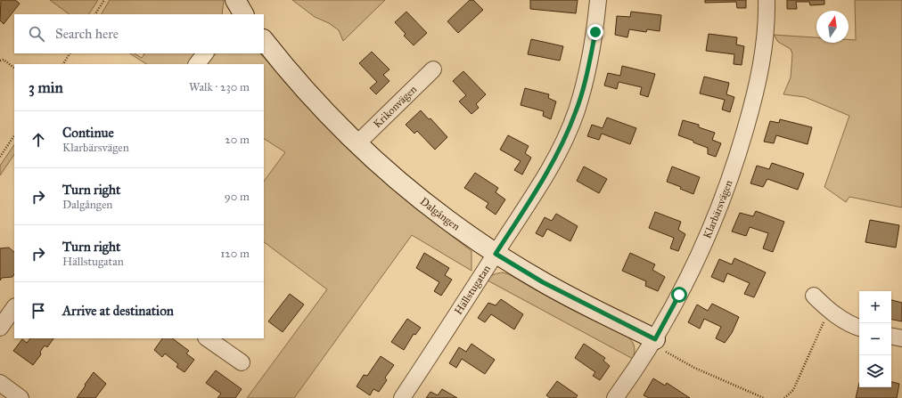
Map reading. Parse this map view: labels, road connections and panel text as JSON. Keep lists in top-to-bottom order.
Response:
{
  "streets": {
    "street": [
      "Krikonvägen",
      "Klarbärsvägen",
      "Dalgången",
      "Hällstugatan"
    ]
  },
  "crossings": [
    ["Krikonvägen", "Dalgången"],
    ["Klarbärsvägen", "Dalgången"],
    ["Dalgången", "Hällstugatan"]
  ],
  "north": "top",
  "page": {
    "search": "Search here",
    "heading": ["3 min", "Walk · 230 m"],
    "list": [
      ["Continue", "Klarbärsvägen", "20 m"],
      ["Turn right", "Dalgången", "90 m"],
      ["Turn right", "Hällstugatan", "120 m"],
      "Arrive at destination"
    ],
    "map_buttons": ["+", "−"]
  }
}
